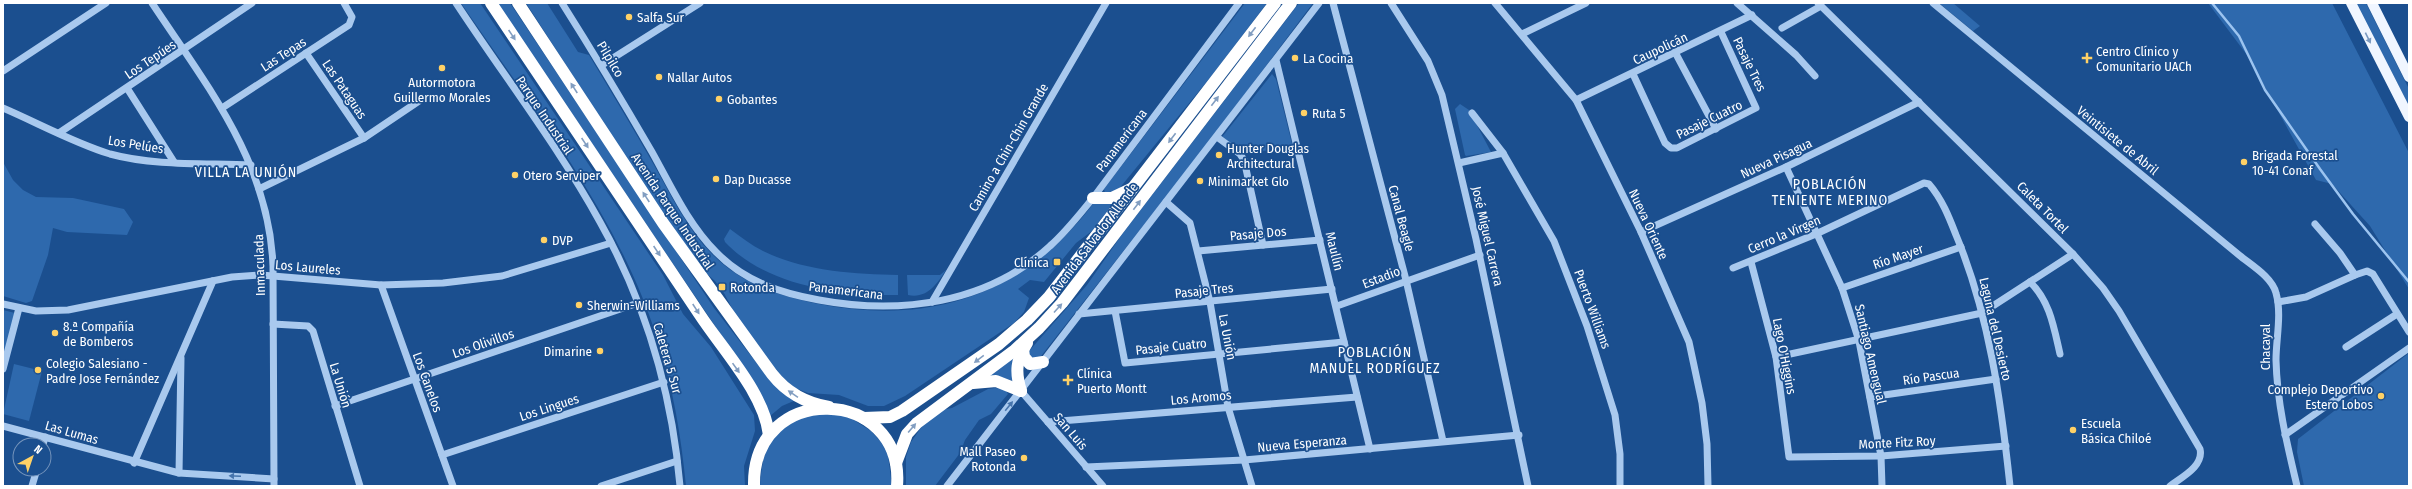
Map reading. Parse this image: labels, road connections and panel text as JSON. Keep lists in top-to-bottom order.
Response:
{
  "streets": {
    "highway": ["Avenida Parque Industrial", "Avenida Salvador Allende"],
    "street": [
      "Caupolicán",
      "Las Tepas",
      "Los Tepúes",
      "Pilpilco",
      "Pasaje Tres",
      "Las Pataguas",
      "Parque Industrial",
      "Pasaje Cuatro",
      "Panamericana",
      "Veintisiete de Abril",
      "Los Pelúes",
      "Camino a Chin-Chin Grande",
      "Nueva Pisagua",
      "Caleta Tortel",
      "Canal Beagle",
      "Nueva Oriente",
      "Pasaje Dos",
      "Cerro la Virgen",
      "José Miguel Carrera",
      "Maullín",
      "Río Mayer",
      "Inmaculada",
      "Los Laureles",
      "Estadio",
      "Puerto Williams",
      "Laguna del Desierto",
      "La Unión",
      "Los Olivillos",
      "Chacayal",
      "Santiago Amengual",
      "Lago O'Higgins",
      "Caletera 5 Sur",
      "Río Pascua",
      "Los Canelos",
      "Los Aromos",
      "Los Lingues",
      "San Luis",
      "Las Lumas",
      "Monte Fitz Roy",
      "Nueva Esperanza"
    ]
  },
  "crossings": [
    ["Caupolicán", "Pasaje Tres"],
    ["Caupolicán", "Pasaje Cuatro"],
    ["Caupolicán", "Nueva Oriente"],
    ["Las Tepas", "Las Pataguas"],
    ["Las Tepas", "Inmaculada"],
    ["Los Tepúes", "Los Pelúes"],
    ["Los Tepúes", "Inmaculada"],
    ["Pilpilco", "Panamericana"],
    ["Pasaje Tres", "Pasaje Cuatro"],
    ["Pasaje Tres", "Maullín"],
    ["Pasaje Tres", "La Unión"],
    ["Parque Industrial", "Los Laureles"],
    ["Parque Industrial", "Caletera 5 Sur"],
    ["Pasaje Cuatro", "Maullín"],
    ["Pasaje Cuatro", "La Unión"],
    ["Panamericana", "Camino a Chin-Chin Grande"],
    ["Veintisiete de Abril", "Chacayal"],
    ["Los Pelúes", "Inmaculada"],
    ["Nueva Pisagua", "Caleta Tortel"],
    ["Nueva Pisagua", "Nueva Oriente"],
    ["Nueva Pisagua", "Santiago Amengual"],
    ["Avenida Parque Industrial", "Avenida Salvador Allende"],
    ["Canal Beagle", "Estadio"],
    ["Canal Beagle", "Nueva Esperanza"],
    ["Pasaje Dos", "Maullín"],
    ["Pasaje Dos", "La Unión"],
    ["Cerro la Virgen", "Laguna del Desierto"],
    ["Cerro la Virgen", "Santiago Amengual"],
    ["Cerro la Virgen", "Lago O'Higgins"],
    ["José Miguel Carrera", "Estadio"],
    ["José Miguel Carrera", "Nueva Esperanza"],
    ["Maullín", "Estadio"],
    ["Maullín", "Los Aromos"],
    ["Maullín", "Nueva Esperanza"],
    ["Río Mayer", "Laguna del Desierto"],
    ["Río Mayer", "Santiago Amengual"],
    ["Inmaculada", "Los Laureles"],
    ["Inmaculada", "La Unión"],
    ["Inmaculada", "Las Lumas"],
    ["Los Laureles", "Caletera 5 Sur"],
    ["Los Laureles", "Los Canelos"],
    ["Laguna del Desierto", "Río Pascua"],
    ["Laguna del Desierto", "Monte Fitz Roy"],
    ["La Unión", "Los Olivillos"],
    ["La Unión", "Los Aromos"],
    ["La Unión", "Nueva Esperanza"],
    ["Los Olivillos", "Caletera 5 Sur"],
    ["Los Olivillos", "Los Canelos"],
    ["Santiago Amengual", "Río Pascua"],
    ["Santiago Amengual", "Monte Fitz Roy"],
    ["Lago O'Higgins", "Monte Fitz Roy"],
    ["Caletera 5 Sur", "Los Lingues"],
    ["Los Canelos", "Los Lingues"],
    ["Los Aromos", "San Luis"],
    ["San Luis", "Nueva Esperanza"]
  ],
  "one_way": ["Las Lumas"],
  "districts": ["VILLA LA UNIÓN", "POBLACIÓN TENIENTE MERINO", "POBLACIÓN MANUEL RODRÍGUEZ"],
  "places": {
    "other": [
      "Salfa Sur",
      "La Cocina",
      "Autormotora Guillermo Morales",
      "Nallar Autos",
      "Gobantes",
      "Ruta 5",
      "Hunter Douglas Architectural",
      "Brigada Forestal 10-41 Conaf",
      "Otero Serviper",
      "Dap Ducasse",
      "Minimarket Glo",
      "DVP",
      "Sherwin-Williams",
      "8.ª Compañía de Bomberos",
      "Dimarine",
      "Colegio Salesiano - Padre Jose Fernández",
      "Complejo Deportivo Estero Lobos",
      "Escuela Básica Chiloé",
      "Mall Paseo Rotonda"
    ],
    "health": ["Centro Clínico y Comunitario UACh", "Clínica Puerto Montt"],
    "transit": ["Clínica", "Rotonda"]
  },
  "north": "top right"
}
